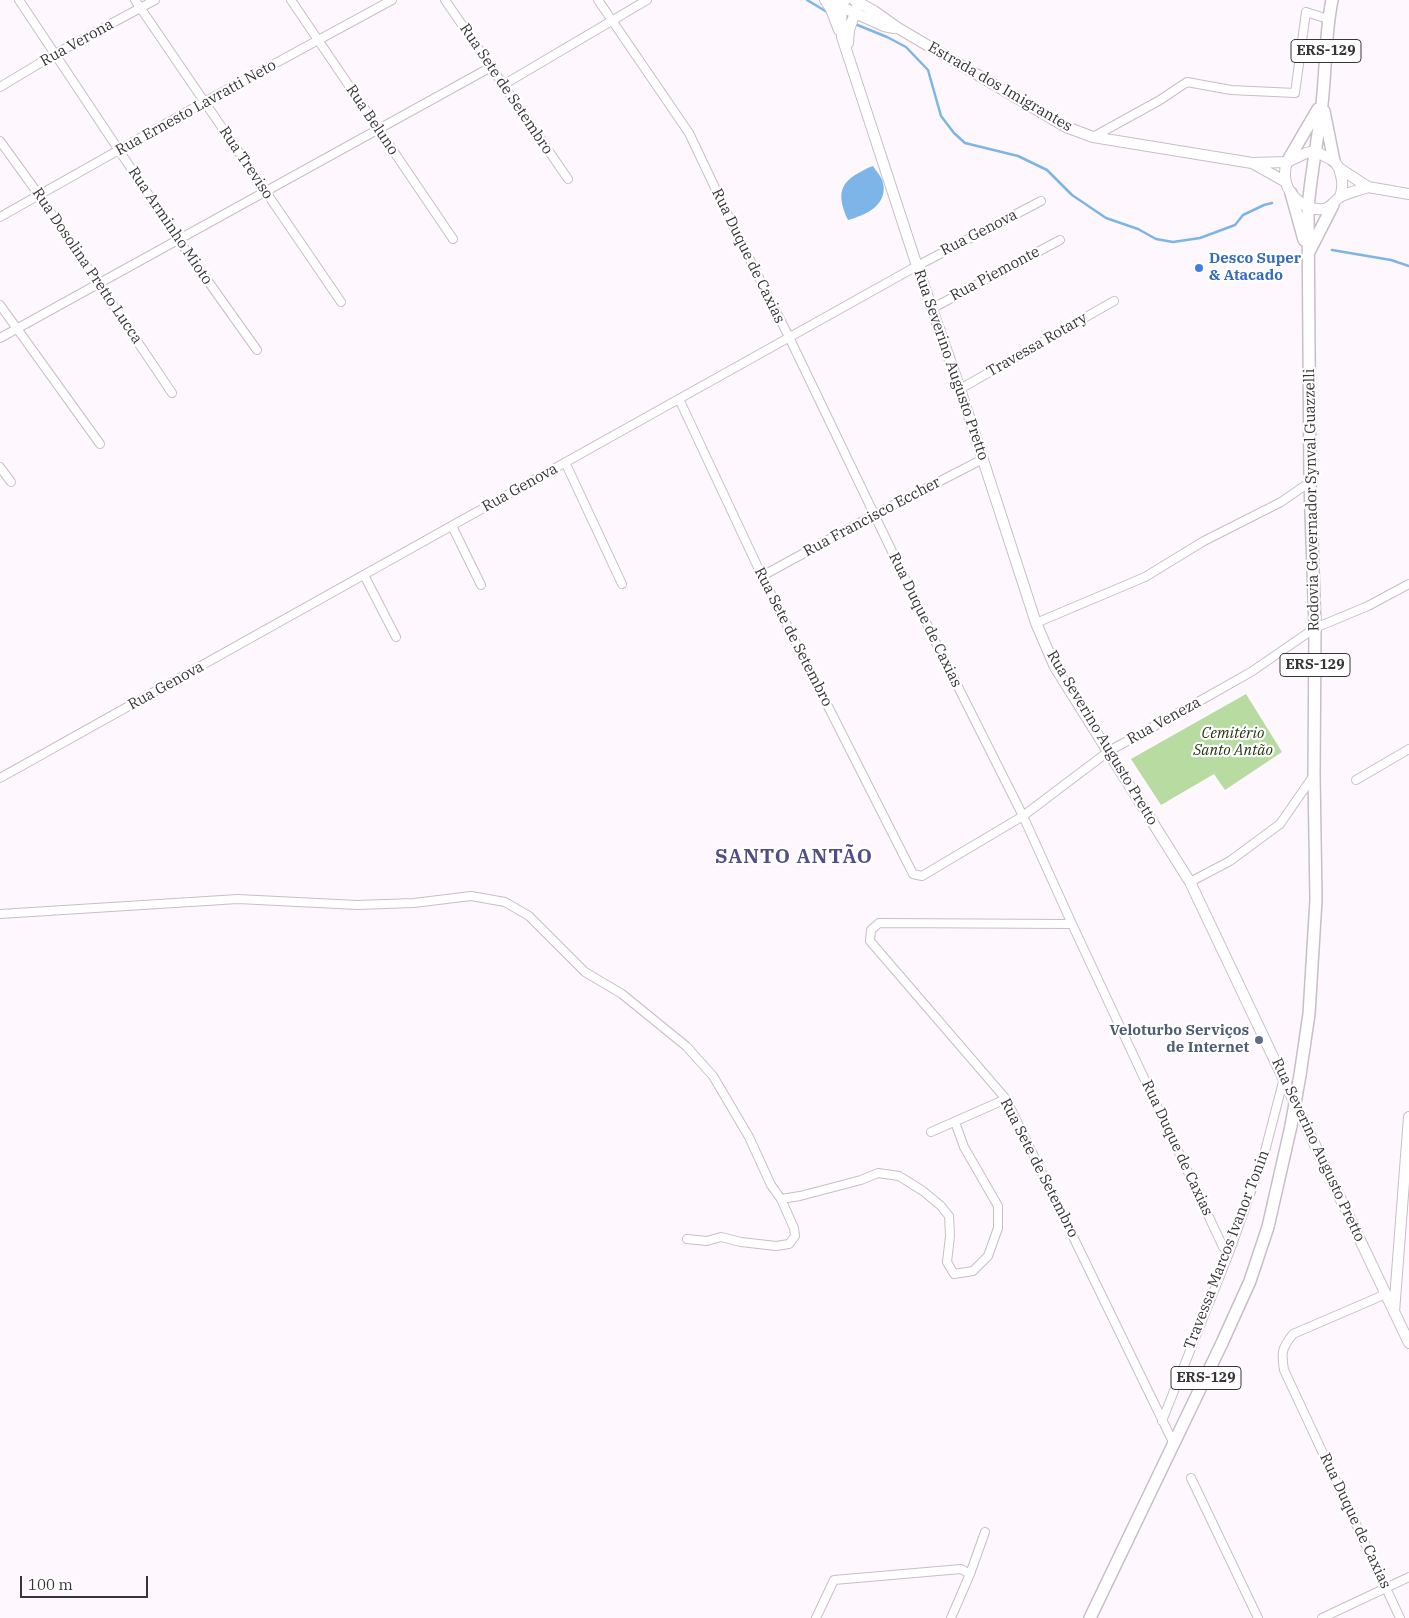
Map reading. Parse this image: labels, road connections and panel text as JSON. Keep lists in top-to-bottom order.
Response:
{
  "streets": {
    "main road": ["ERS-129", "Rodovia Governador Synval Guazzelli"],
    "street": [
      "Rua Verona",
      "Estrada dos Imigrantes",
      "Rua Sete de Setembro",
      "Rua Ernesto Lavratti Neto",
      "Rua Beluno",
      "Rua Treviso",
      "Rua Arminho Mioto",
      "Rua Genova",
      "Rua Duque de Caxias",
      "Rua Dosolina Pretto Lucca",
      "Rua Piemonte",
      "Travessa Rotary",
      "Rua Severino Augusto Pretto",
      "Rua Francisco Eccher",
      "Rua Veneza",
      "Travessa Marcos Ivanor Tonin"
    ]
  },
  "crossings": [
    ["Rua Verona", "Rua Treviso"],
    ["Rua Verona", "Rua Arminho Mioto"],
    ["Rua Sete de Setembro", "Rua Genova"],
    ["Rua Sete de Setembro", "Rua Duque de Caxias"],
    ["Rua Sete de Setembro", "Rodovia Governador Synval Guazzelli"],
    ["Rua Sete de Setembro", "Rua Francisco Eccher"],
    ["Rua Sete de Setembro", "Rua Veneza"],
    ["Rua Sete de Setembro", "Travessa Marcos Ivanor Tonin"],
    ["Rua Ernesto Lavratti Neto", "Rua Beluno"],
    ["Rua Ernesto Lavratti Neto", "Rua Treviso"],
    ["Rua Ernesto Lavratti Neto", "Rua Arminho Mioto"],
    ["Rua Ernesto Lavratti Neto", "Rua Dosolina Pretto Lucca"],
    ["Rua Genova", "Rua Duque de Caxias"],
    ["Rua Genova", "Rua Severino Augusto Pretto"],
    ["Rua Duque de Caxias", "Rua Severino Augusto Pretto"],
    ["Rua Duque de Caxias", "Rua Francisco Eccher"],
    ["Rua Duque de Caxias", "Rua Veneza"],
    ["Rua Duque de Caxias", "Travessa Marcos Ivanor Tonin"],
    ["Rua Piemonte", "Rua Severino Augusto Pretto"],
    ["Travessa Rotary", "Rua Severino Augusto Pretto"],
    ["Rua Severino Augusto Pretto", "Rua Francisco Eccher"],
    ["Rua Severino Augusto Pretto", "Rua Veneza"],
    ["Rua Severino Augusto Pretto", "Travessa Marcos Ivanor Tonin"],
    ["Rodovia Governador Synval Guazzelli", "Rua Veneza"]
  ],
  "districts": ["SANTO ANTÃO"],
  "parks": ["Cemitério Santo Antão"],
  "places": ["Desco Super & Atacado", "Veloturbo Serviços de Internet"],
  "scale_bar": "100 m"
}
